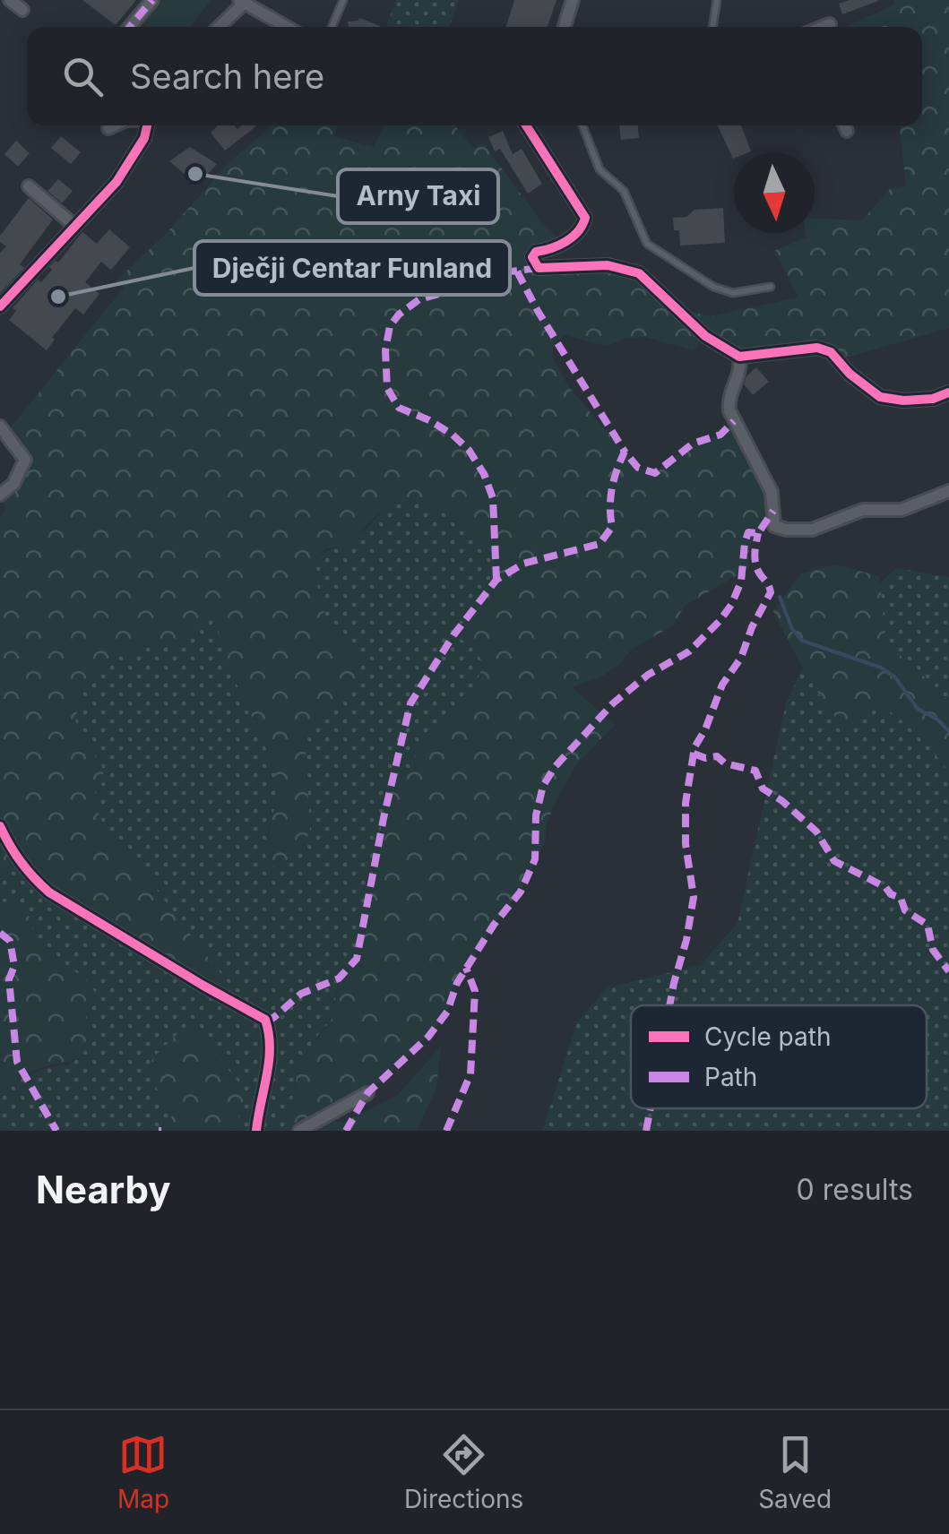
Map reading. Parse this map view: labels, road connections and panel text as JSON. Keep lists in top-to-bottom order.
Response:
{
  "places": ["Arny Taxi", "Dječji Centar Funland"],
  "legend": ["Cycle path", "Path"],
  "north": "bottom",
  "page": {
    "search": "Search here",
    "heading": ["Nearby", "0 results"],
    "nav": ["Map", "Directions", "Saved"]
  }
}
